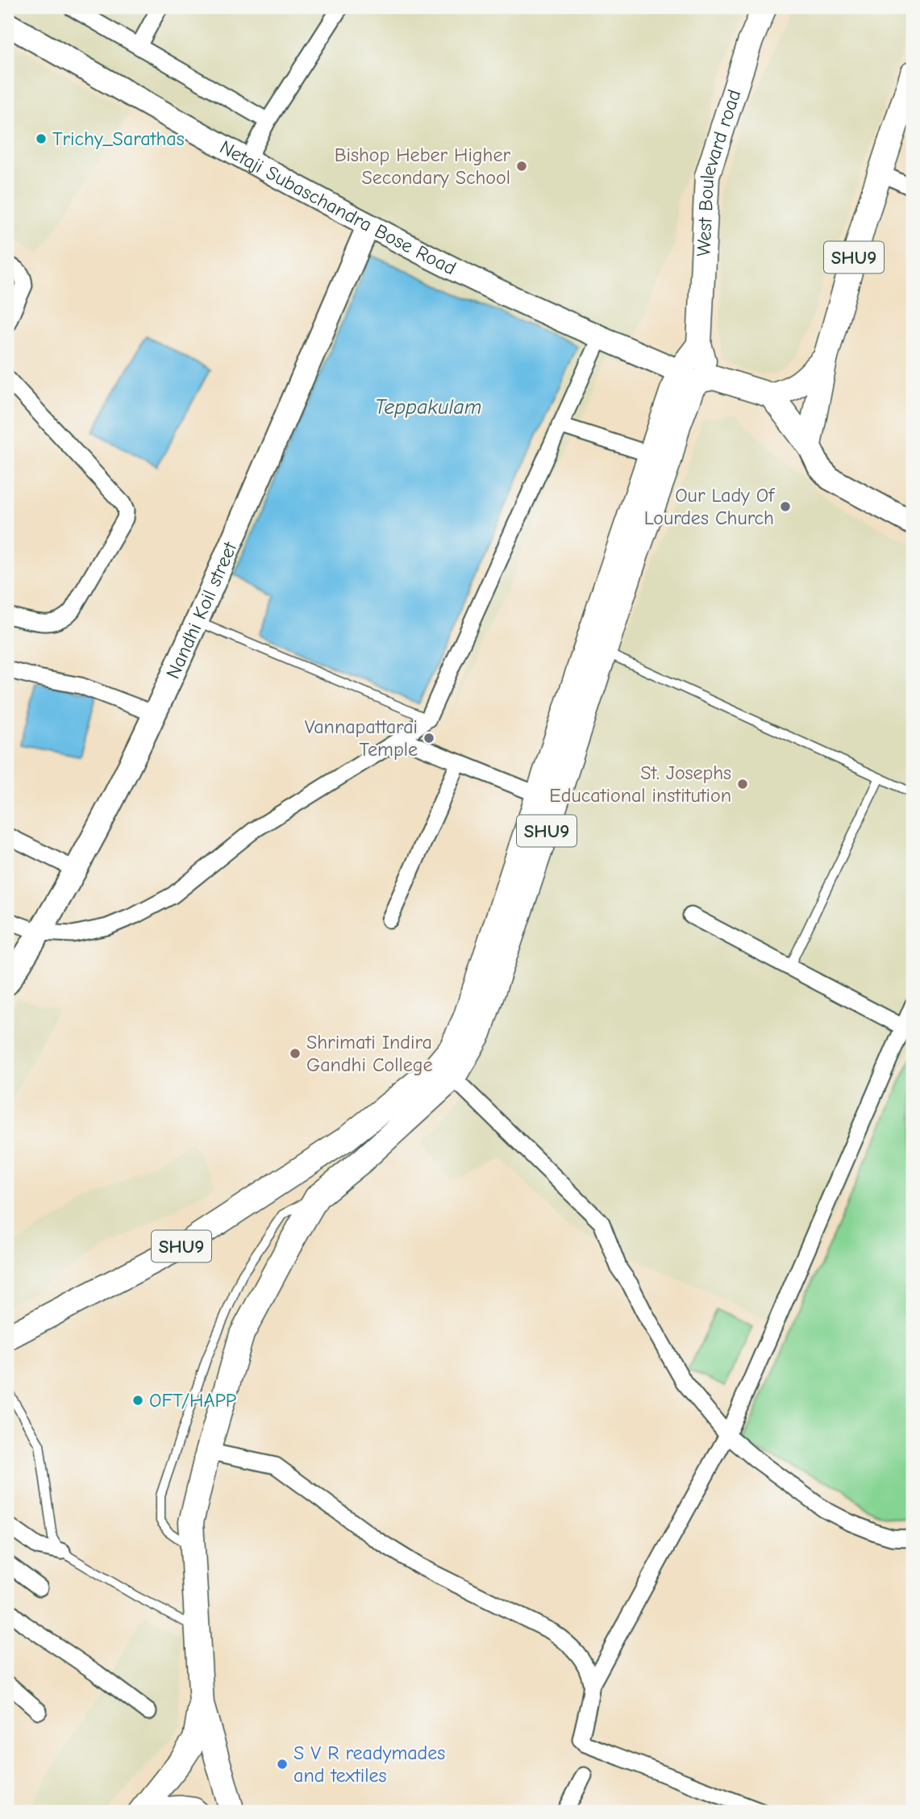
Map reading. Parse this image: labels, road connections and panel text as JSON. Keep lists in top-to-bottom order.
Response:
{
  "streets": {
    "main road": [
      "West Boulevard road",
      "Netaji Subaschandra Bose Road",
      "SHU9",
      "Nandhi Koil street"
    ]
  },
  "crossings": [
    ["West Boulevard road", "SHU9"],
    ["Netaji Subaschandra Bose Road", "SHU9"],
    ["Netaji Subaschandra Bose Road", "Nandhi Koil street"]
  ],
  "water": ["Teppakulam"],
  "places": [
    "Trichy_Sarathas",
    "Bishop Heber Higher Secondary School",
    "Our Lady Of Lourdes Church",
    "Vannapattarai Temple",
    "St. Josephs Educational institution",
    "Shrimati Indira Gandhi College",
    "OFT/HAPP",
    "S V R readymades and textiles"
  ]
}
